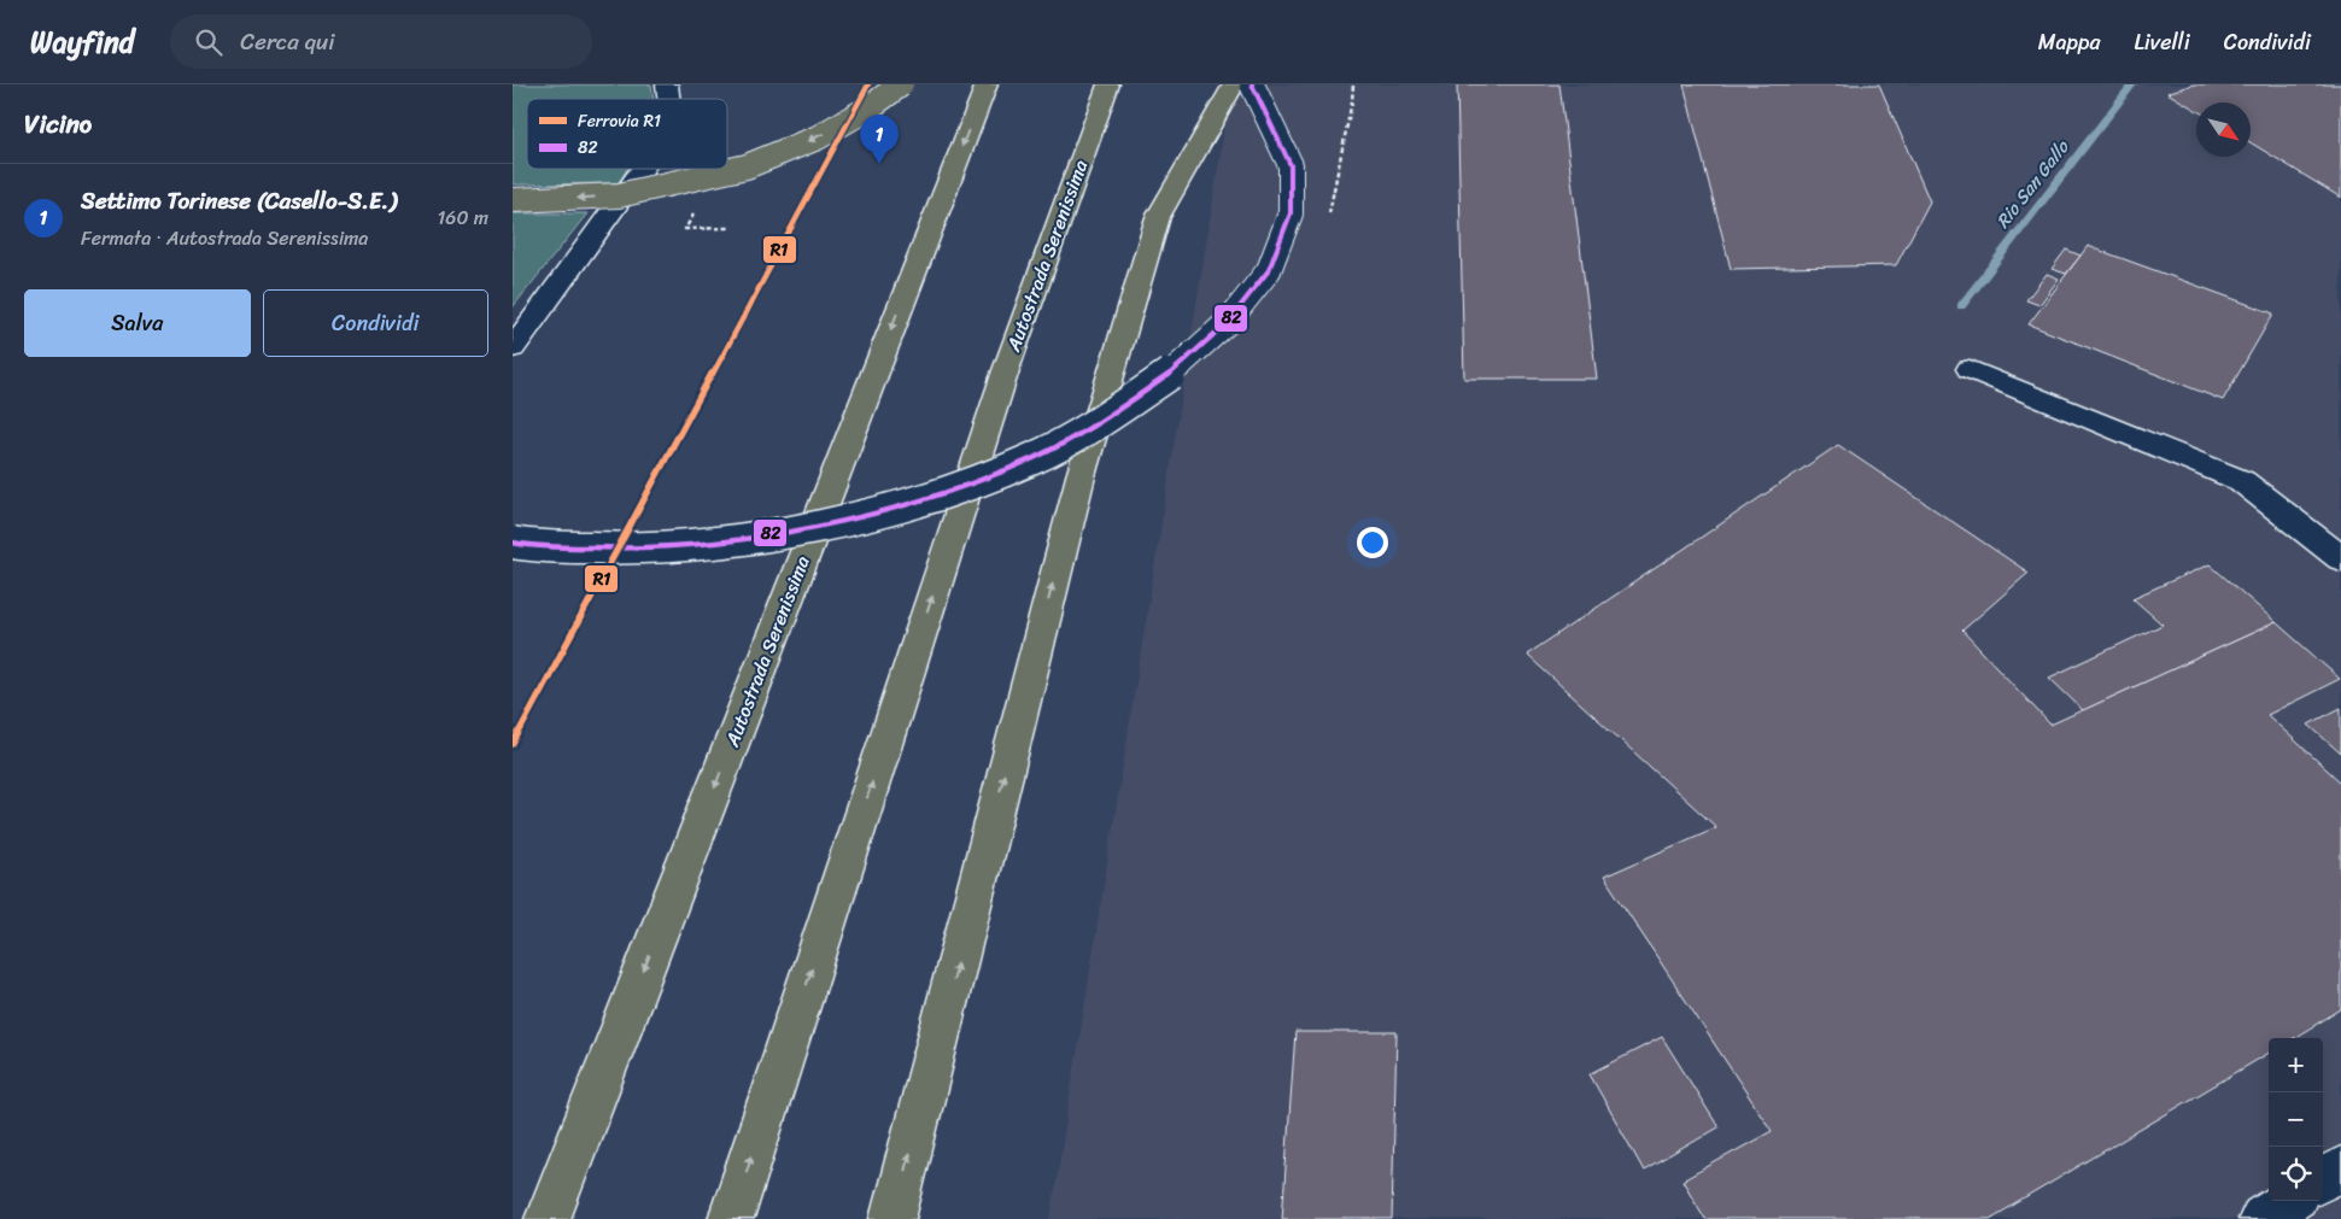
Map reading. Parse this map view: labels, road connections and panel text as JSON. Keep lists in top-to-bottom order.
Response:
{
  "streets": {
    "highway": ["Autostrada Serenissima"]
  },
  "water": ["Rio San Gallo"],
  "lines": ["rail line R1", "transit line 82"],
  "legend": ["Ferrovia R1", "82"],
  "north": "bottom right",
  "page": {
    "header": "Wayfind",
    "search": "Cerca qui",
    "nav": ["Mappa", "Livelli", "Condividi"],
    "heading": "Vicino",
    "pins": "1",
    "list": [
      {
        "mark": "1",
        "name": "Settimo Torinese (Casello-S.E.)",
        "note": "Fermata · Autostrada Serenissima",
        "value": "160 m"
      }
    ],
    "buttons": ["Salva", "Condividi"],
    "map_buttons": ["+", "−"]
  }
}
